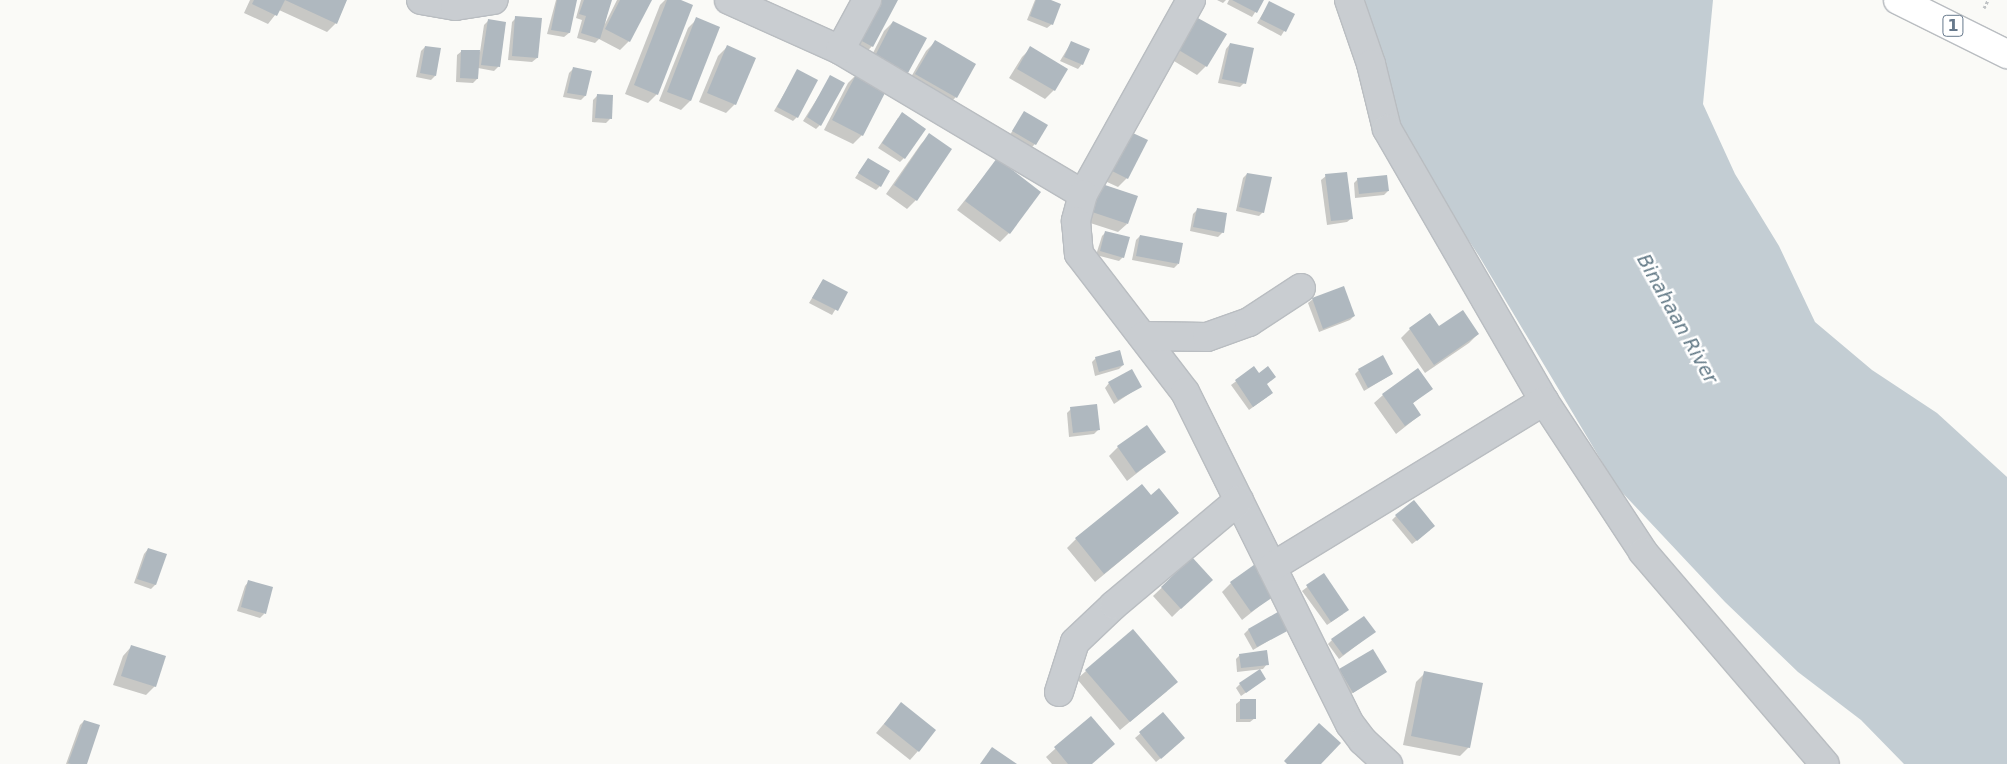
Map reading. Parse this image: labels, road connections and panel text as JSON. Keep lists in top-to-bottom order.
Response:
{
  "streets": {
    "highway": ["1"]
  },
  "water": ["Binahaan River"]
}
